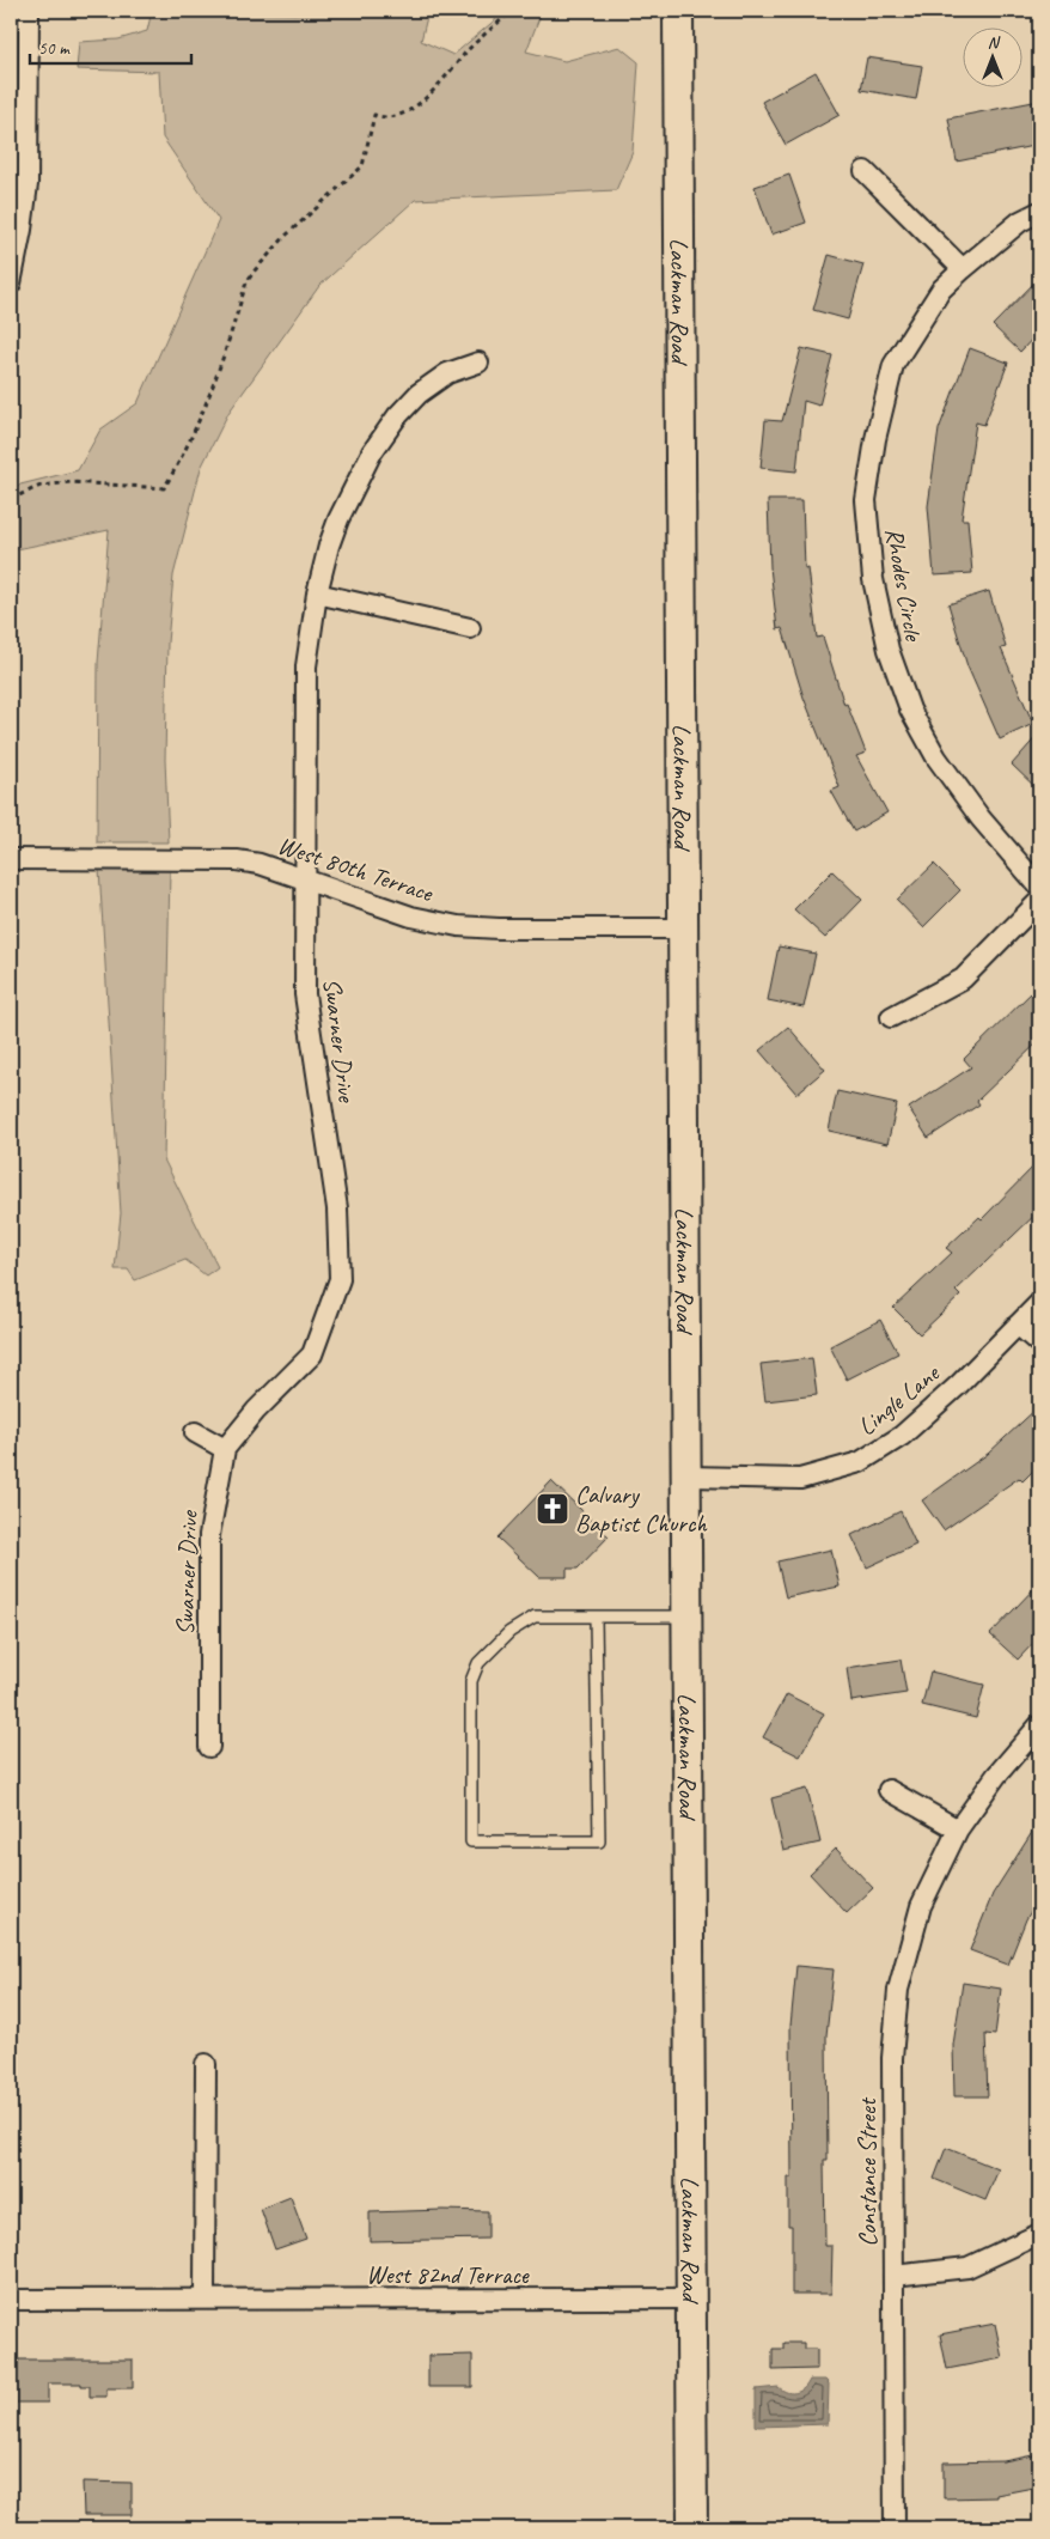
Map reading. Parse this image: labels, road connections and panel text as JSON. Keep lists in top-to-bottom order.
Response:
{
  "streets": {
    "main road": ["Lackman Road"],
    "street": [
      "Rhodes Circle",
      "West 80th Terrace",
      "Swarner Drive",
      "Lingle Lane",
      "Constance Street",
      "West 82nd Terrace"
    ]
  },
  "crossings": [
    ["Lackman Road", "West 80th Terrace"],
    ["Lackman Road", "Lingle Lane"],
    ["Lackman Road", "West 82nd Terrace"],
    ["West 80th Terrace", "Swarner Drive"]
  ],
  "places": {
    "church": ["Calvary Baptist Church"]
  },
  "scale_bar": "50 m",
  "north": "top"
}
